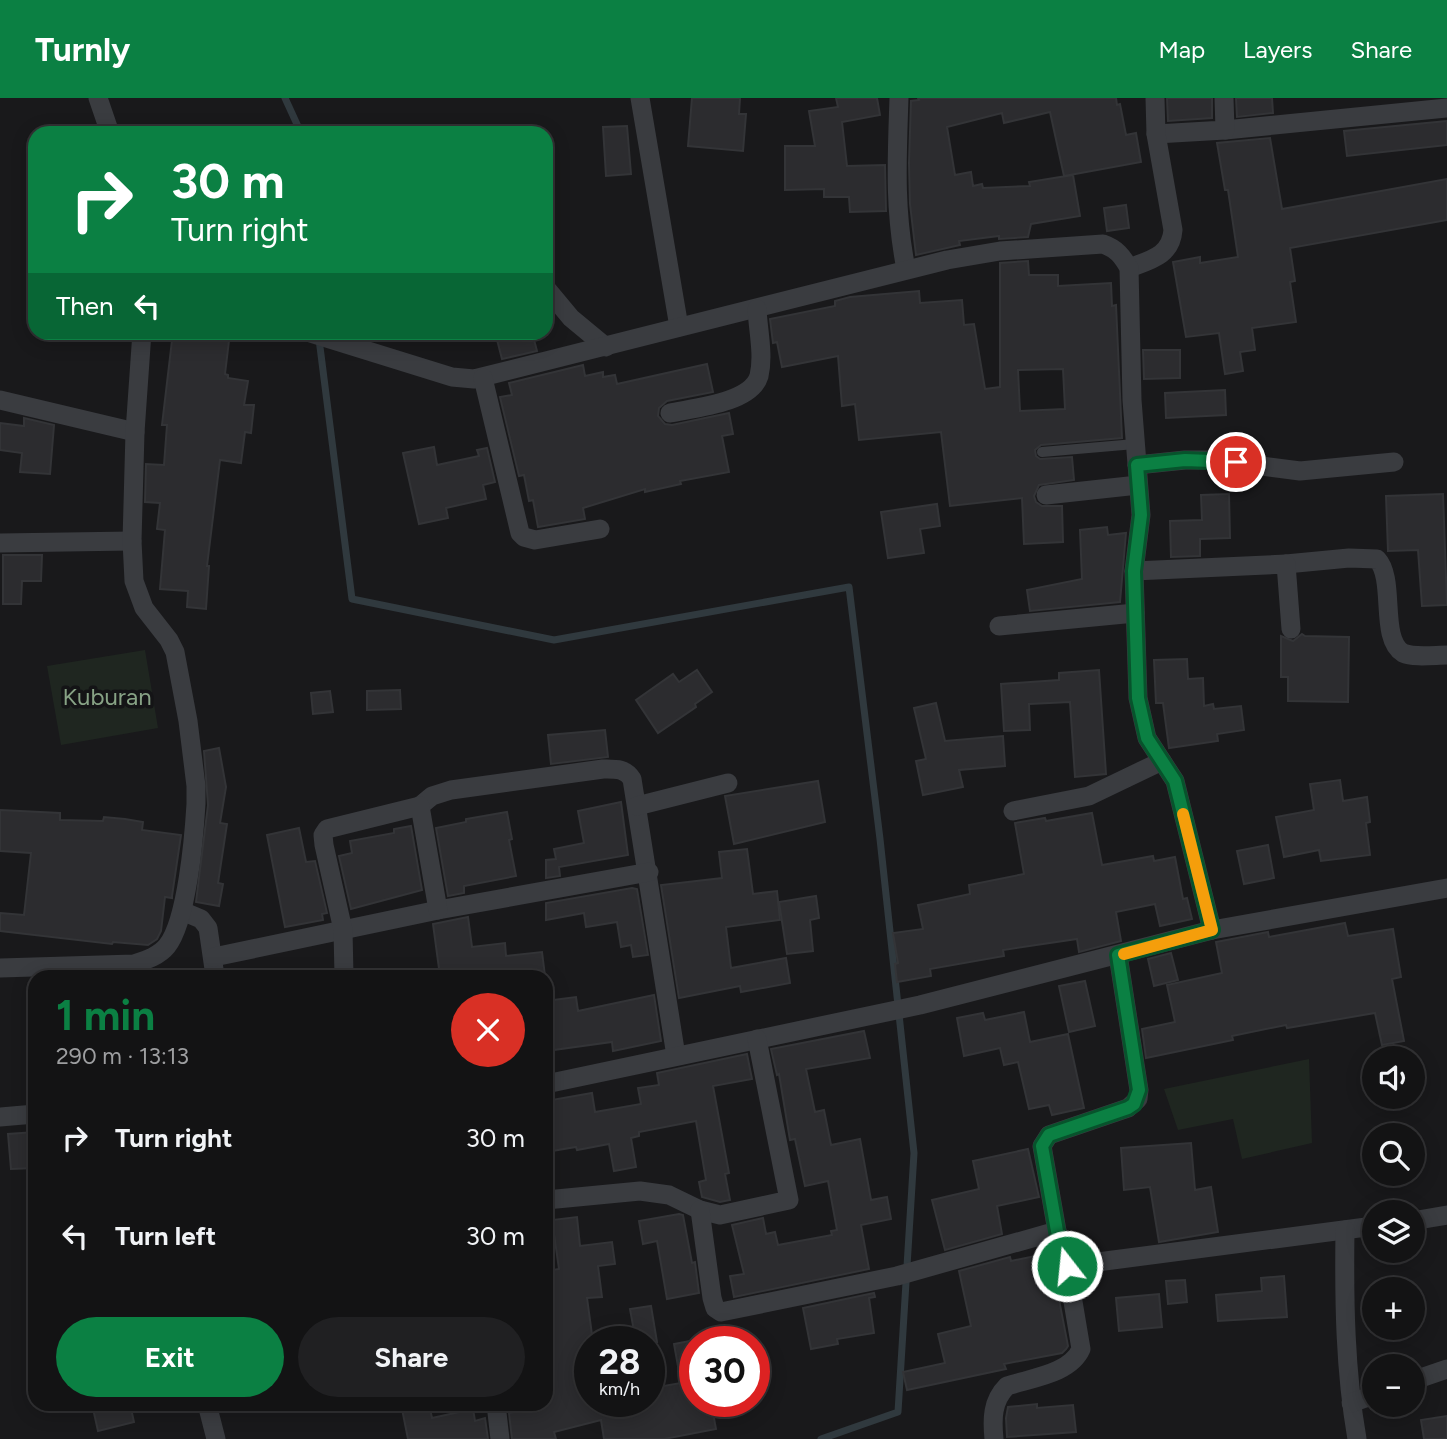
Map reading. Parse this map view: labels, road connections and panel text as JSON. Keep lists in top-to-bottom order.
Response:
{
  "parks": ["Kuburan"],
  "page": {
    "header": "Turnly",
    "nav": ["Map", "Layers", "Share"],
    "turn": ["30 m", "Turn right"],
    "then": "Then",
    "heading": ["1 min", "290 m · 13:13"],
    "map_buttons": ["+", "−"],
    "list": [
      {
        "name": "Turn right",
        "value": "30 m"
      },
      {
        "name": "Turn left",
        "value": "30 m"
      }
    ],
    "buttons": ["Exit", "Share"],
    "speed": "28 km/h",
    "limit": "30"
  }
}
